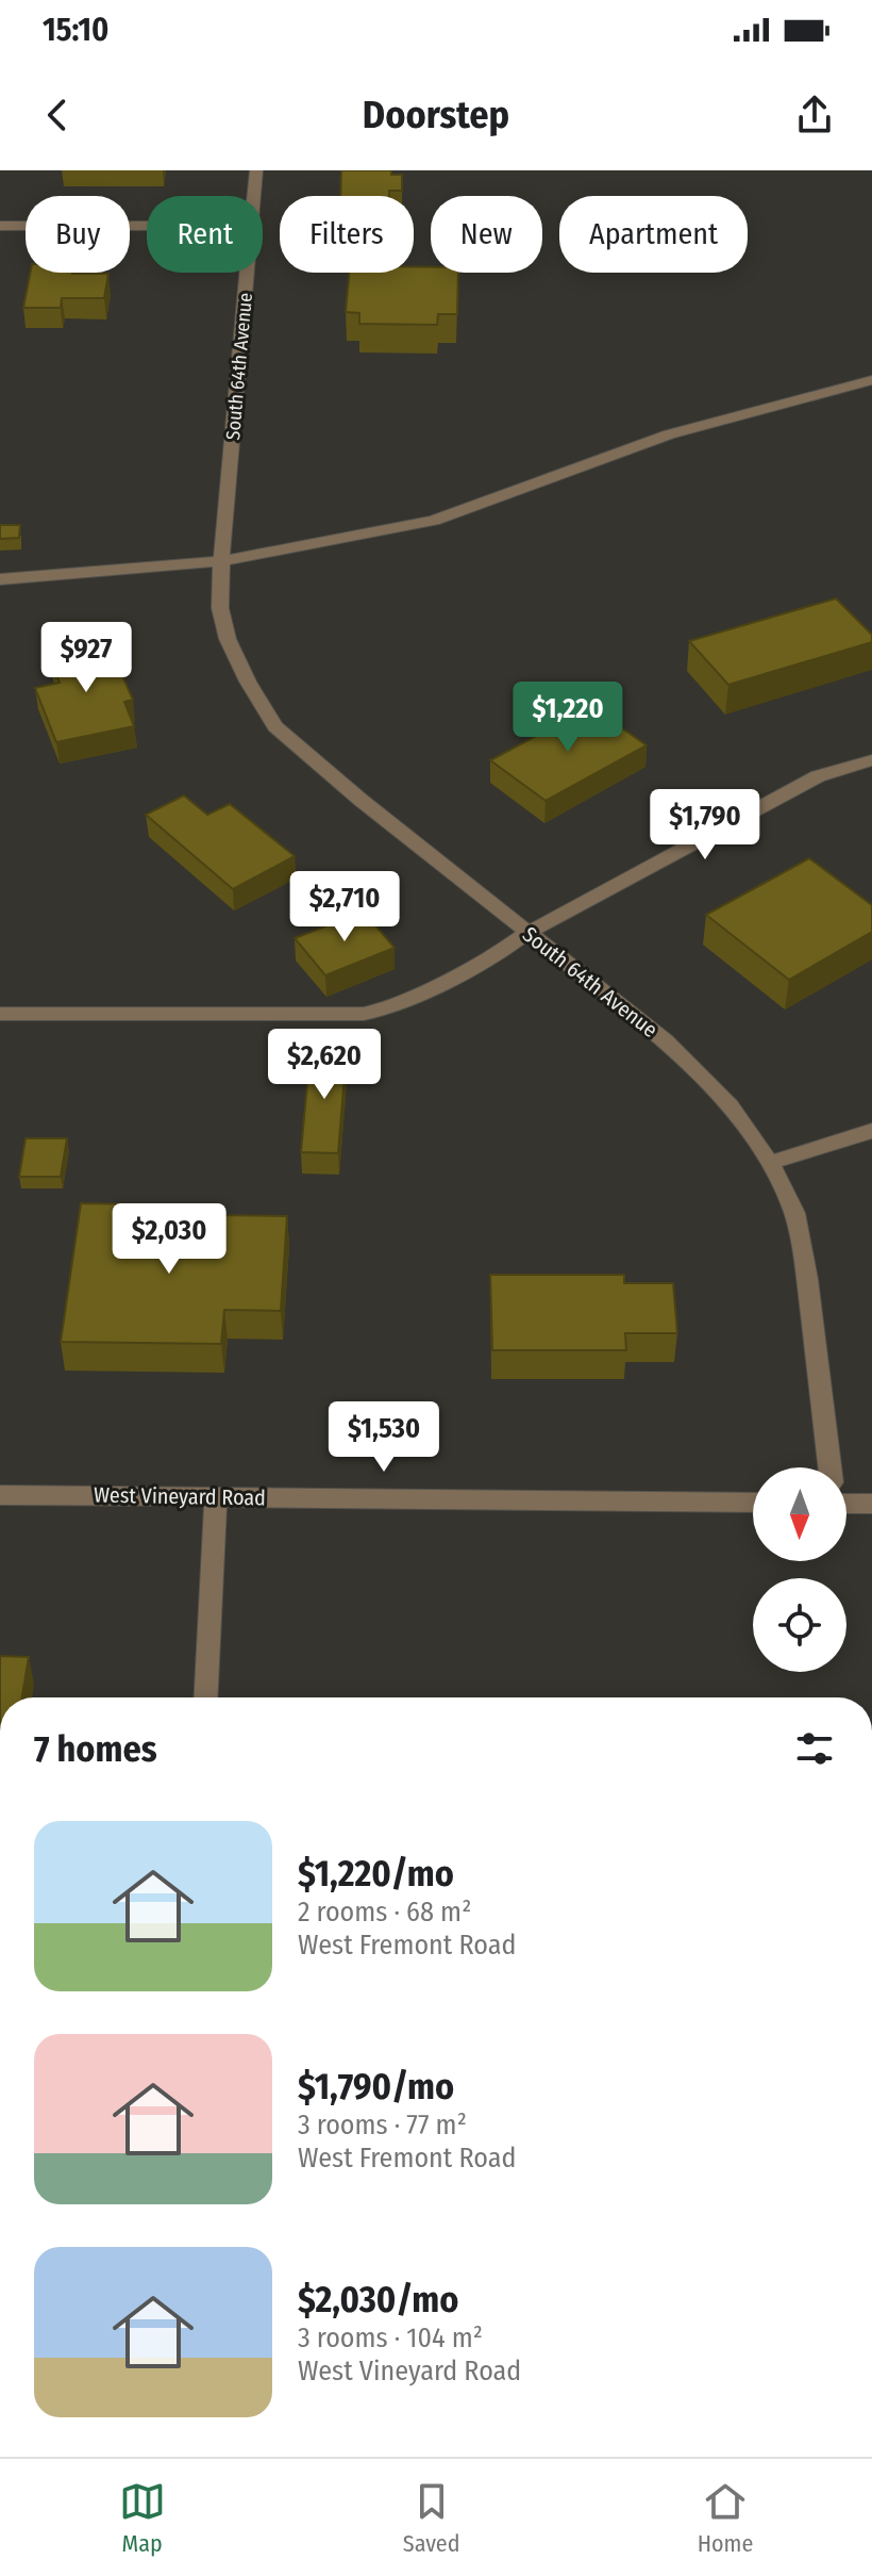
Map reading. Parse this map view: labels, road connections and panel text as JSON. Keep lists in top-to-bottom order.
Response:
{
  "streets": {
    "street": ["South 64th Avenue", "West Vineyard Road"]
  },
  "north": "bottom",
  "page": {
    "status": "15:10",
    "header": "Doorstep",
    "chip": [
      "Buy",
      "Rent",
      "Filters",
      "New",
      "Apartment"
    ],
    "price": [
      "$927",
      "$1,220",
      "$1,790",
      "$2,710",
      "$2,620",
      "$2,030",
      "$1,530"
    ],
    "heading": "7 homes",
    "list": [
      {
        "name": "$1,220/mo",
        "note": "2 rooms · 68 m² · West Fremont Road"
      },
      {
        "name": "$1,790/mo",
        "note": "3 rooms · 77 m² · West Fremont Road"
      },
      {
        "name": "$2,030/mo",
        "note": "3 rooms · 104 m² · West Vineyard Road"
      }
    ],
    "tabs": ["Map", "Saved", "Home"]
  }
}
